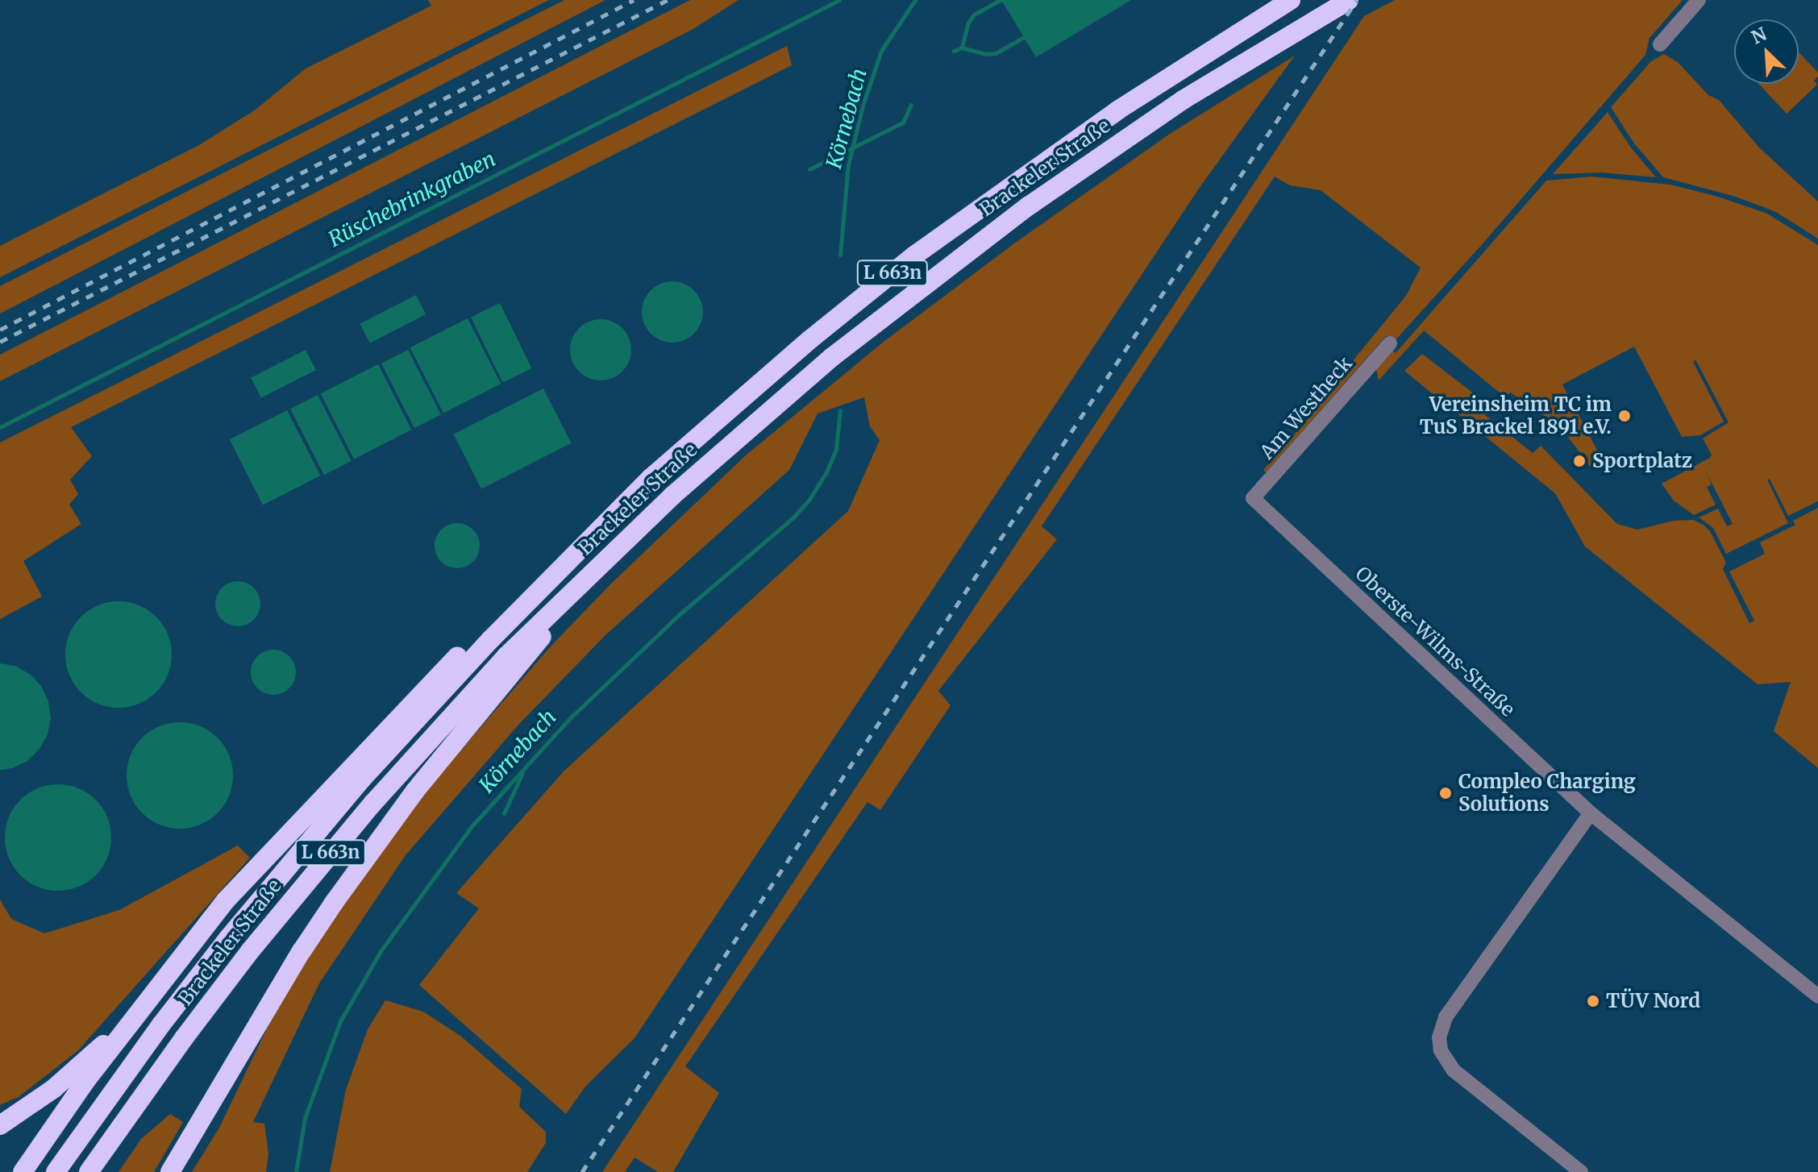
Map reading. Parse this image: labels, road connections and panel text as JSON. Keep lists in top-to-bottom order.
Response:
{
  "streets": {
    "highway": ["Brackeler Straße", "L 663n"],
    "street": ["Am Westheck", "Oberste-Wilms-Straße"]
  },
  "crossings": [
    ["Am Westheck", "Oberste-Wilms-Straße"]
  ],
  "water": ["Körnebach", "Rüschebrinkgraben"],
  "places": [
    "Vereinsheim TC im TuS Brackel 1891 e.V.",
    "Sportplatz",
    "Compleo Charging Solutions",
    "TÜV Nord"
  ],
  "north": "top left"
}
